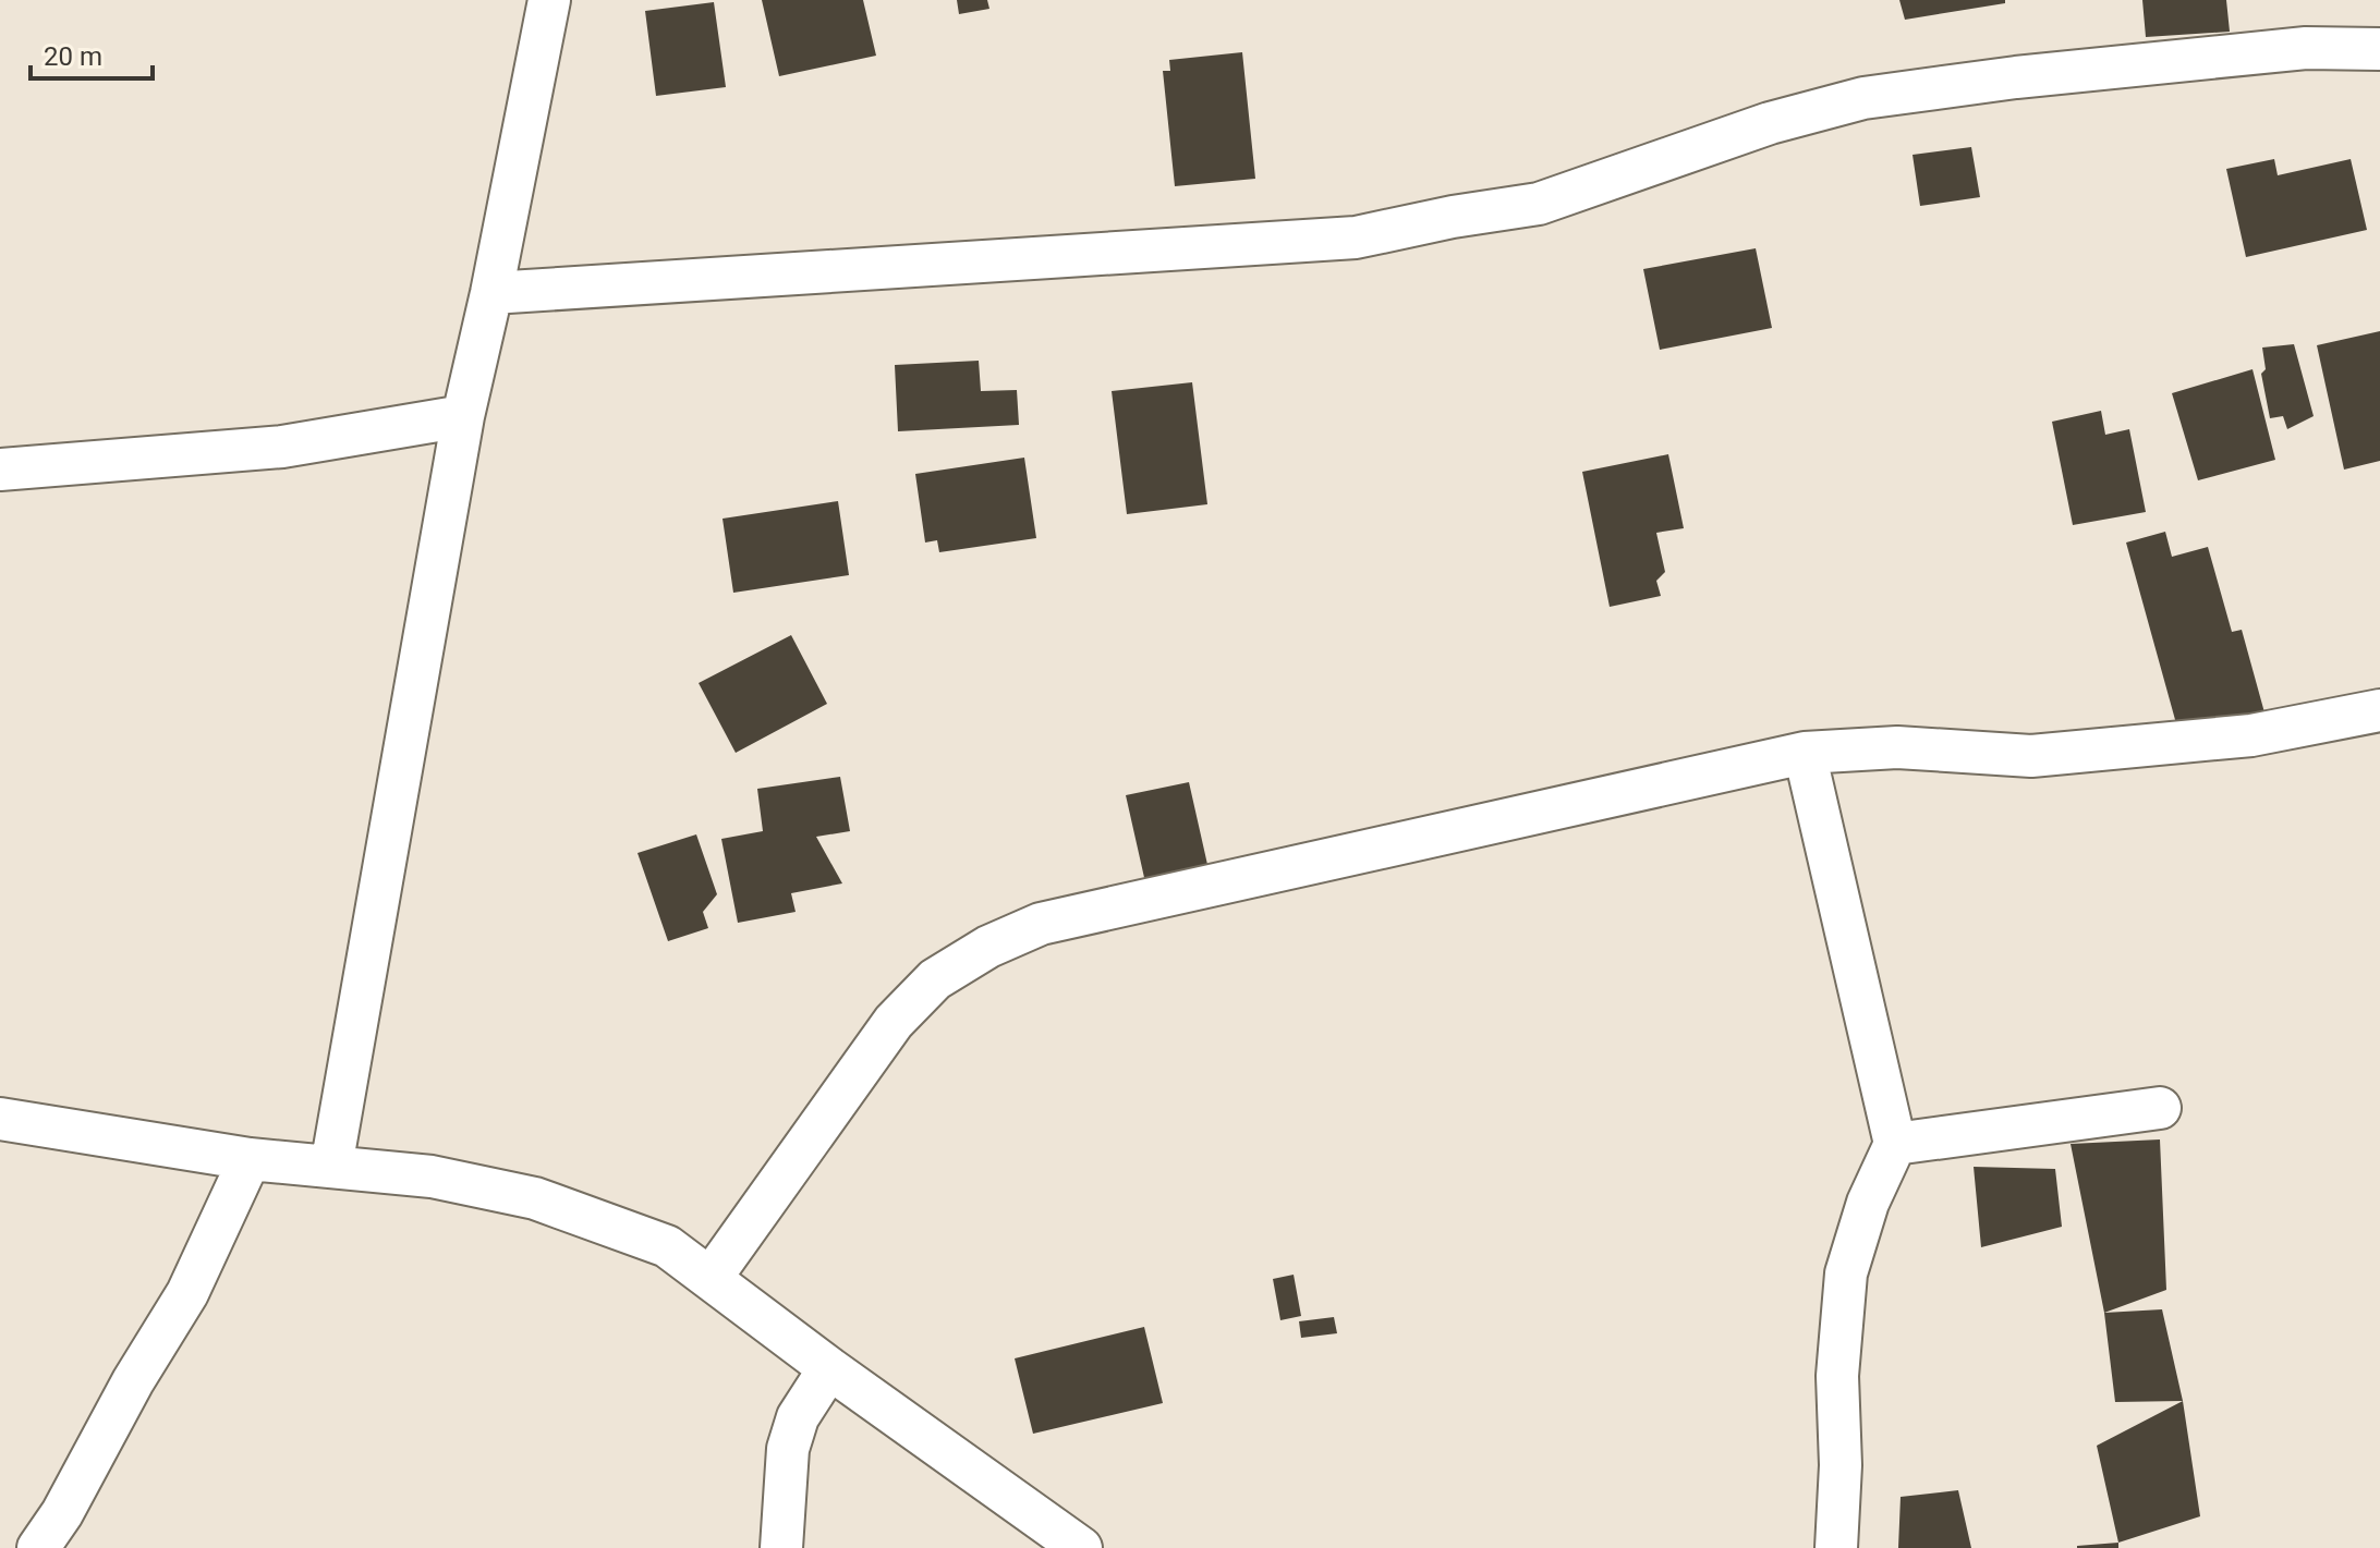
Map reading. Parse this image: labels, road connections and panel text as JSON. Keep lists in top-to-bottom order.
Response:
{
  "scale_bar": "20 m"
}
